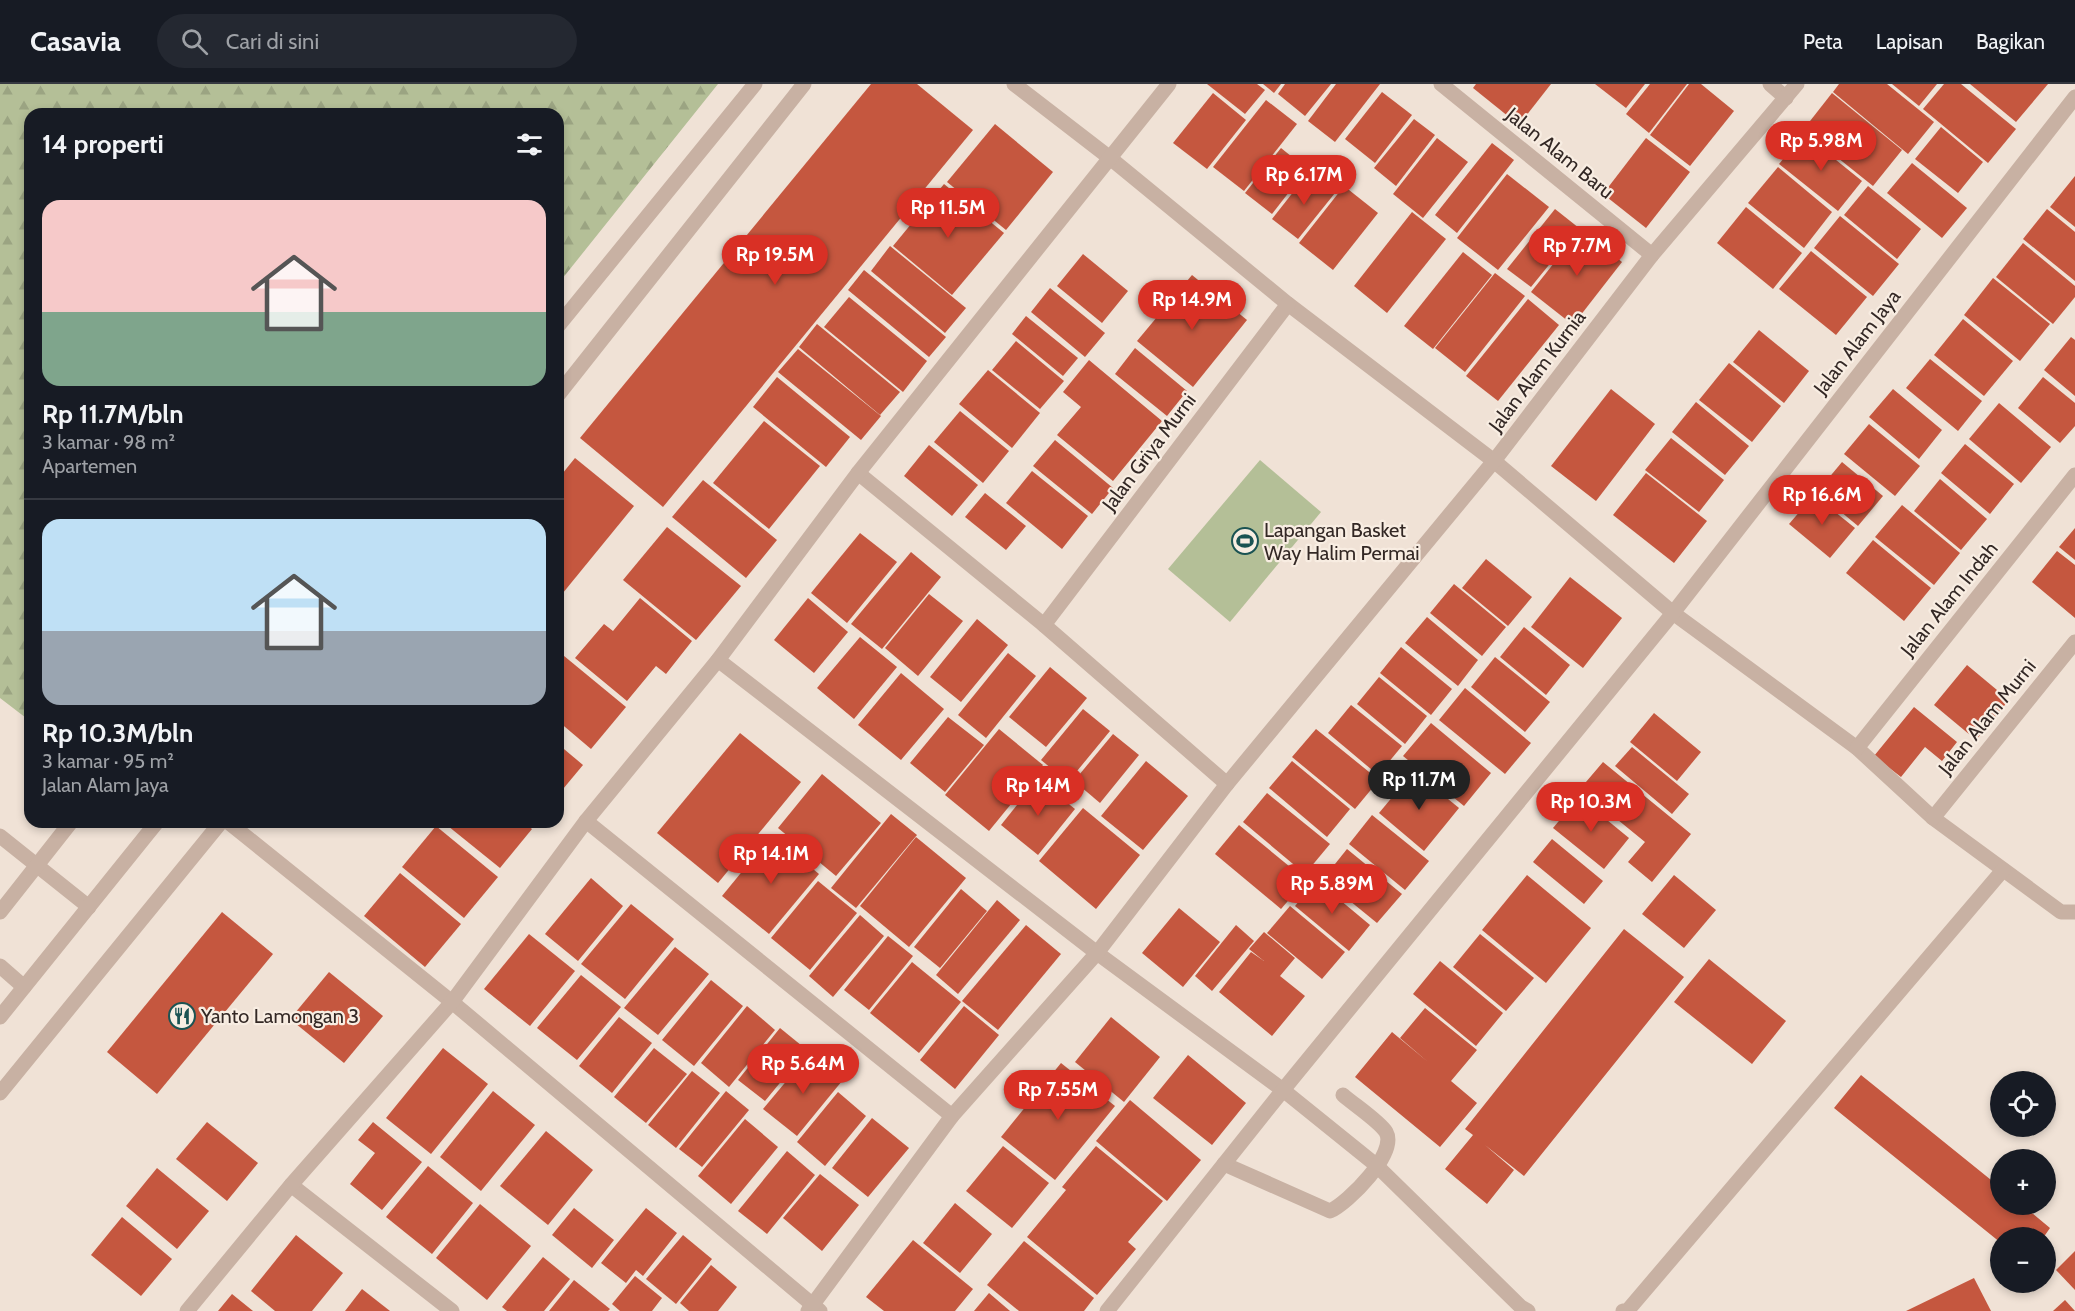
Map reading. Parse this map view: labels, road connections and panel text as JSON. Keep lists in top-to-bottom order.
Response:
{
  "streets": {
    "street": [
      "Jalan Alam Baru",
      "Jalan Alam Jaya",
      "Jalan Alam Kurnia",
      "Jalan Griya Murni",
      "Jalan Alam Indah",
      "Jalan Alam Murni"
    ]
  },
  "crossings": [
    ["Jalan Alam Baru", "Jalan Alam Kurnia"]
  ],
  "places": {
    "sports": ["Lapangan Basket Way Halim Permai"],
    "restaurant": ["Yanto Lamongan 3"]
  },
  "page": {
    "header": "Casavia",
    "search": "Cari di sini",
    "nav": ["Peta", "Lapisan", "Bagikan"],
    "heading": "14 properti",
    "price": [
      "Rp 5.98M",
      "Rp 6.17M",
      "Rp 11.5M",
      "Rp 7.7M",
      "Rp 19.5M",
      "Rp 14.9M",
      "Rp 16.6M",
      "Rp 11.7M",
      "Rp 14M",
      "Rp 10.3M",
      "Rp 14.1M",
      "Rp 5.89M",
      "Rp 5.64M",
      "Rp 7.55M"
    ],
    "list": [
      {
        "name": "Rp 11.7M/bln",
        "note": "3 kamar · 98 m² · Apartemen"
      },
      {
        "name": "Rp 10.3M/bln",
        "note": "3 kamar · 95 m² · Jalan Alam Jaya"
      }
    ],
    "map_buttons": ["+", "−"]
  }
}
